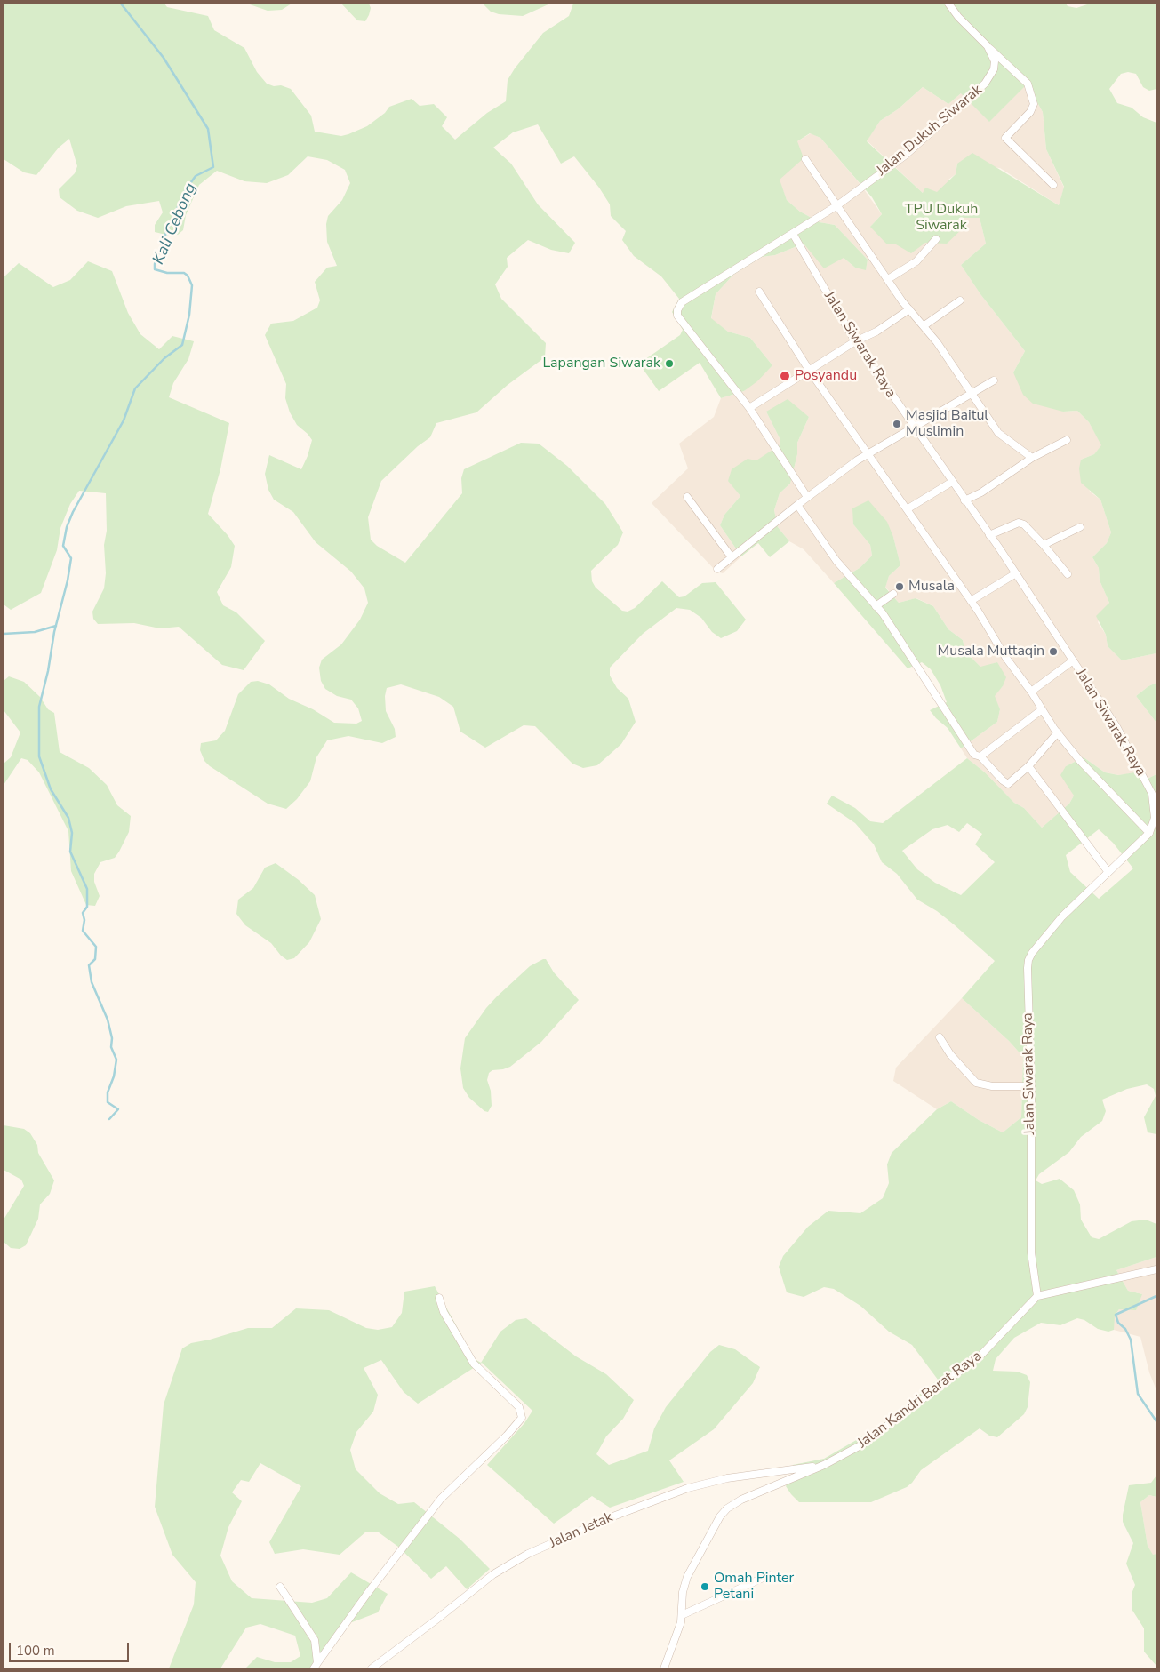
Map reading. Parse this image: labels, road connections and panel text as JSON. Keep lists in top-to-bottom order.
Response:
{
  "streets": {
    "street": [
      "Jalan Dukuh Siwarak",
      "Jalan Siwarak Raya",
      "Jalan Kandri Barat Raya",
      "Jalan Jetak"
    ]
  },
  "crossings": [
    ["Jalan Dukuh Siwarak", "Jalan Siwarak Raya"],
    ["Jalan Siwarak Raya", "Jalan Kandri Barat Raya"],
    ["Jalan Kandri Barat Raya", "Jalan Jetak"]
  ],
  "water": ["Kali Cebong"],
  "parks": ["TPU Dukuh Siwarak"],
  "places": [
    "Lapangan Siwarak",
    "Posyandu",
    "Masjid Baitul Muslimin",
    "Musala",
    "Musala Muttaqin",
    "Omah Pinter Petani"
  ],
  "scale_bar": "100 m"
}
